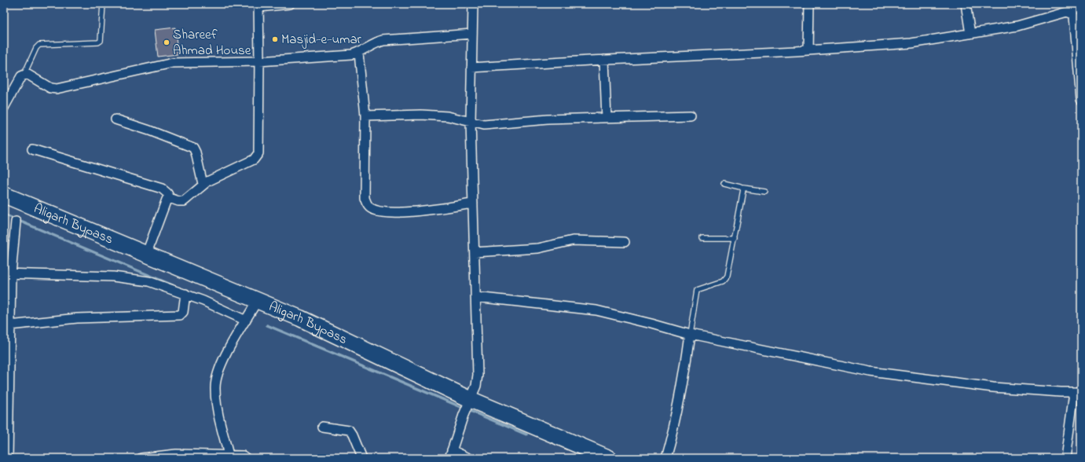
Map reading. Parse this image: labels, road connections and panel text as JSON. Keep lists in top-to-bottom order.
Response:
{
  "streets": {
    "highway": ["Aligarh Bypass"]
  },
  "places": ["Masjid-e-umar", "Shareef Ahmad House"]
}
